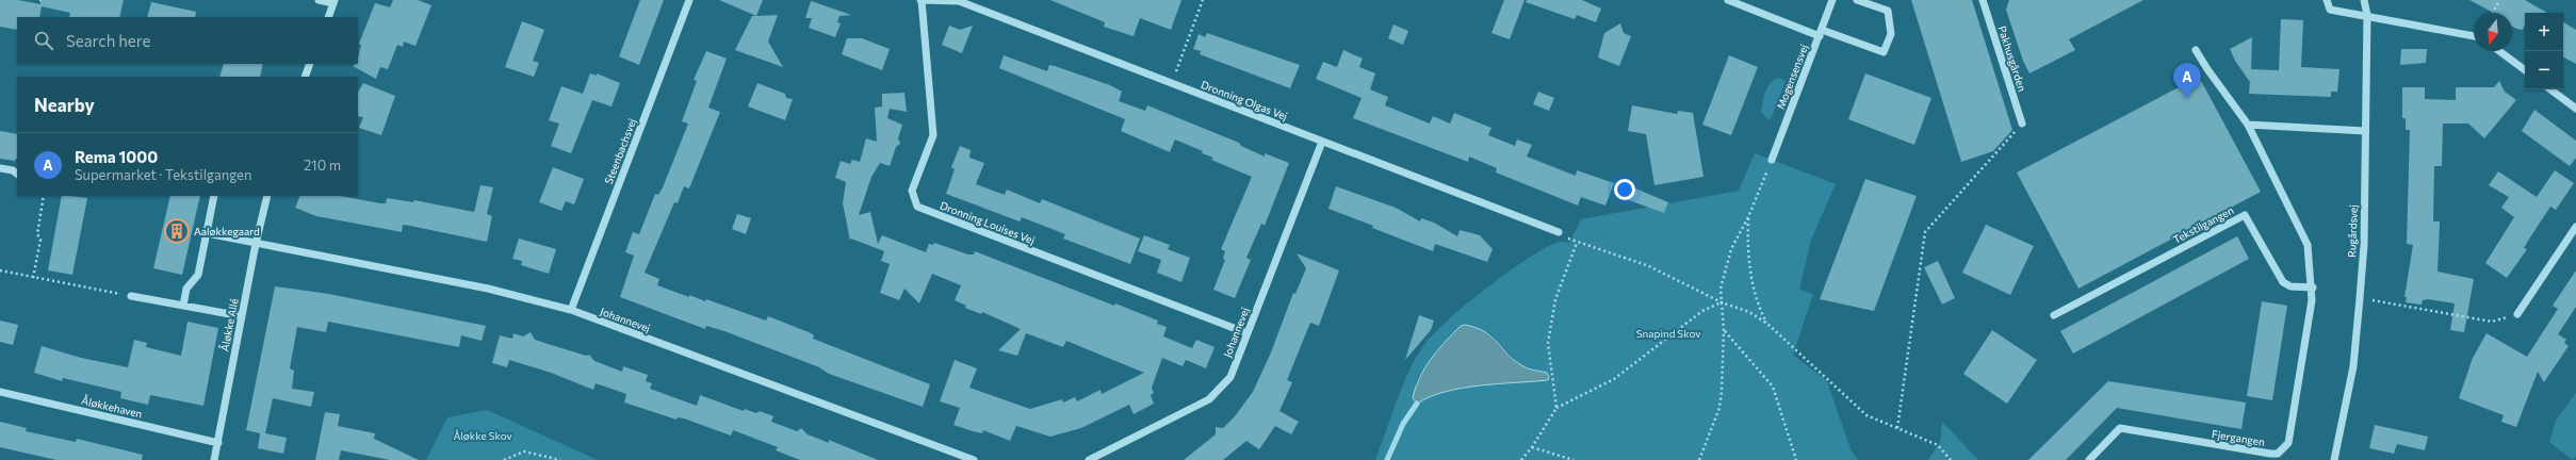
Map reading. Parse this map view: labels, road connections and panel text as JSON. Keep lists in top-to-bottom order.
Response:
{
  "streets": {
    "street": [
      "Pakhusgården",
      "Mogensensvej",
      "Dronning Olgas Vej",
      "Steenbachsvej",
      "Dronning Louises Vej",
      "Tekstilgangen",
      "Rugårdsvej",
      "Johannevej",
      "Åløkke Allé",
      "Åløkkehaven",
      "Fjergangen"
    ]
  },
  "crossings": [
    ["Dronning Olgas Vej", "Dronning Louises Vej"],
    ["Dronning Olgas Vej", "Johannevej"],
    ["Steenbachsvej", "Johannevej"],
    ["Dronning Louises Vej", "Johannevej"],
    ["Tekstilgangen", "Fjergangen"],
    ["Johannevej", "Åløkke Allé"],
    ["Åløkke Allé", "Åløkkehaven"]
  ],
  "parks": ["Snapind Skov", "Åløkke Skov"],
  "places": {
    "building": ["Aaløkkegaard"]
  },
  "north": "bottom",
  "page": {
    "map_buttons": ["+", "−"],
    "search": "Search here",
    "pins": "A",
    "heading": "Nearby",
    "list": [
      {
        "mark": "A",
        "name": "Rema 1000",
        "note": "Supermarket · Tekstilgangen",
        "value": "210 m"
      }
    ]
  }
}
